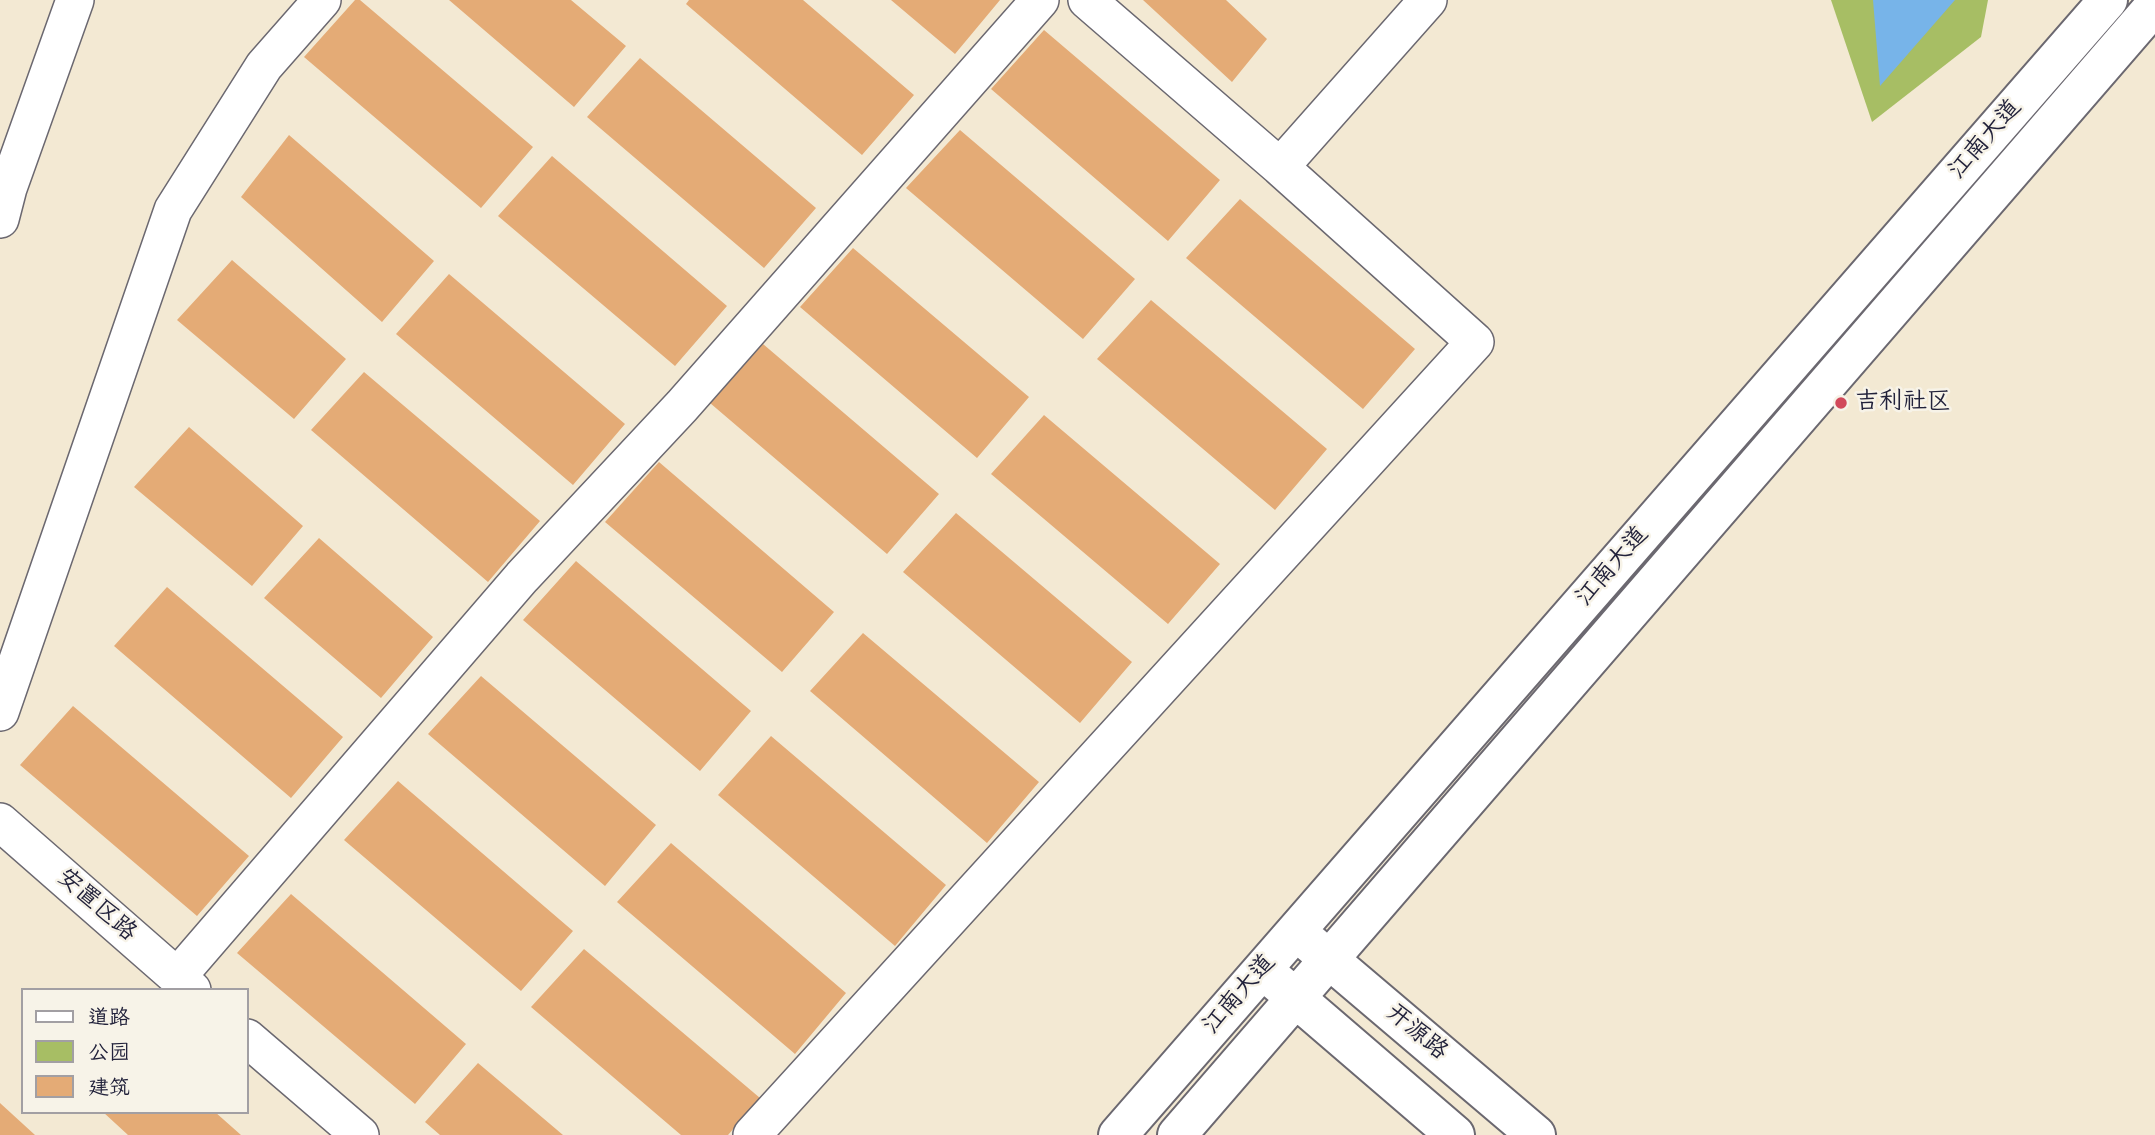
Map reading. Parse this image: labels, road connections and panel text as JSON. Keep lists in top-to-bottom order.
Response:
{
  "streets": {
    "main road": ["江南大道", "开源路"],
    "street": ["安置区路"]
  },
  "crossings": [
    ["江南大道", "开源路"]
  ],
  "places": ["吉利社区"],
  "legend": ["道路", "公园", "建筑"]
}
